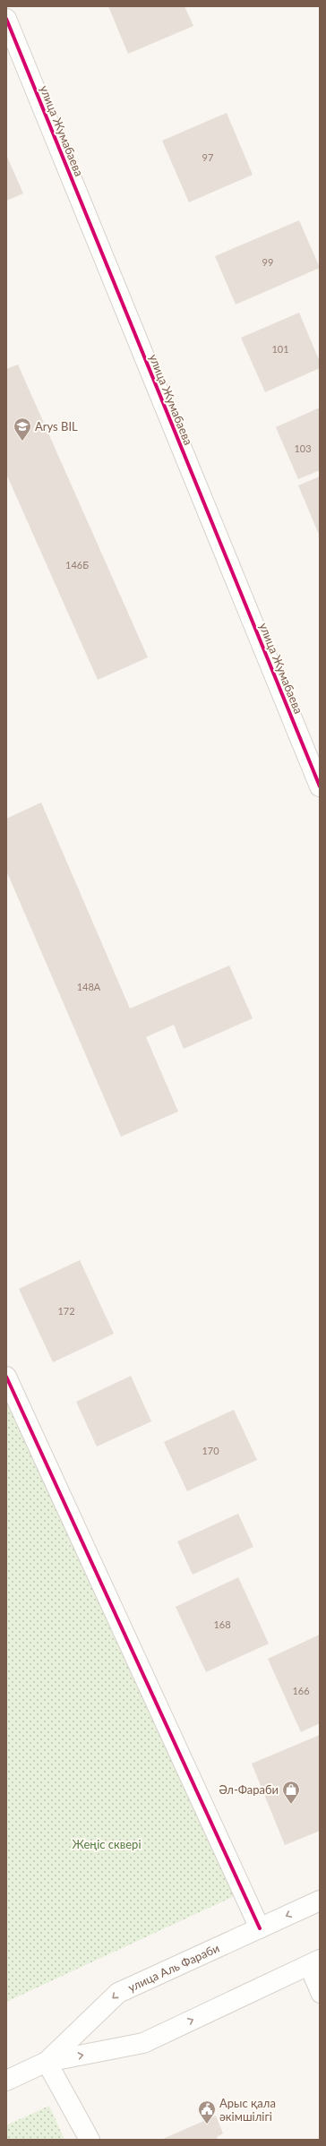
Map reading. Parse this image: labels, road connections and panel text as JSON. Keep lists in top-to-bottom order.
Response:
{
  "streets": {
    "street": ["улица Жумабаева", "улица Аль Фараби"]
  },
  "parks": ["Жеңіс сквері"],
  "places": {
    "school or university": ["Arys BIL"],
    "shop": ["Әл-Фараби"],
    "public building": ["Арыс қала әкімшілігі"]
  },
  "house_numbers": [
    "97",
    "99",
    "101",
    "103",
    "146Б",
    "148А",
    "172",
    "170",
    "168",
    "166"
  ]
}
